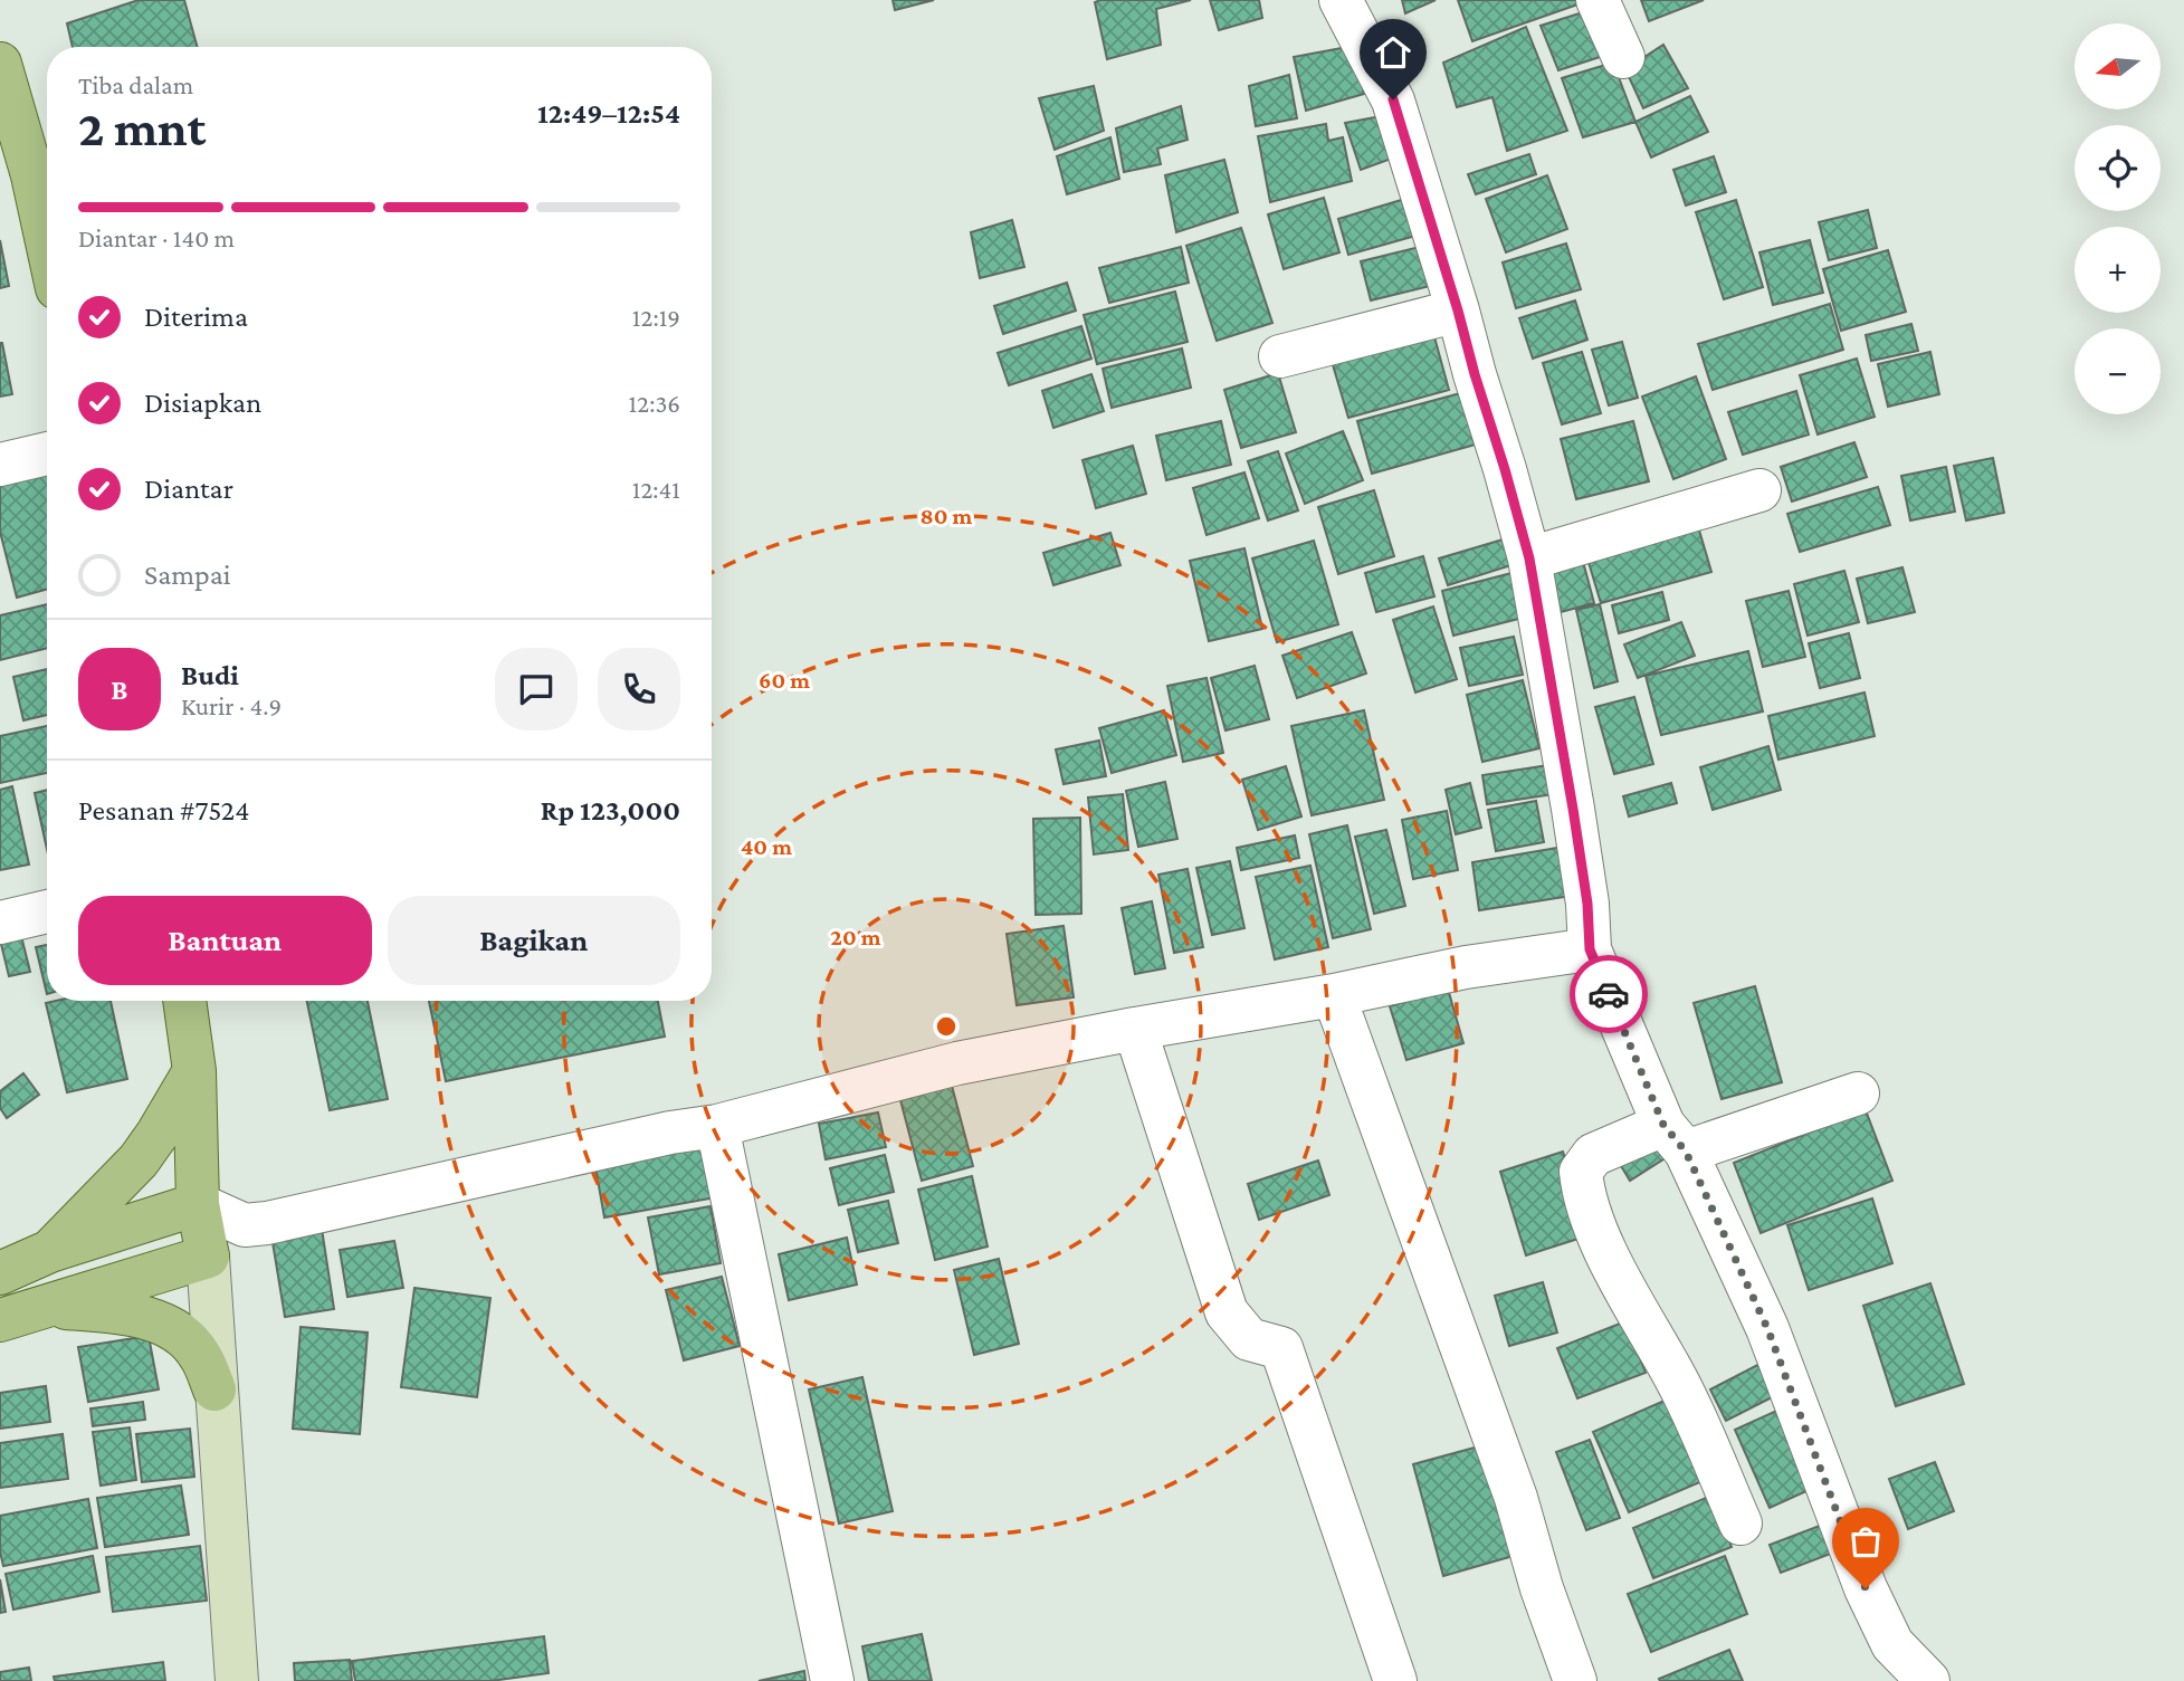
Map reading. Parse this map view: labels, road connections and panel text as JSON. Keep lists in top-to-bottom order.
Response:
{
  "north": "left",
  "page": {
    "map_buttons": ["+", "−"],
    "heading": ["2 mnt", "Tiba dalam", "12:49–12:54"],
    "panel": [
      "Budi",
      "Kurir · 4.9",
      "Pesanan #7524",
      "Rp 123,000"
    ],
    "bar": "Diantar · 140 m",
    "list": [
      ["Diterima", "12:19"],
      ["Disiapkan", "12:36"],
      ["Diantar", "12:41"],
      "Sampai"
    ],
    "round": "B",
    "buttons": ["Bantuan", "Bagikan"]
  },
  "rings": [
    "80 m",
    "60 m",
    "40 m",
    "20 m"
  ]
}
